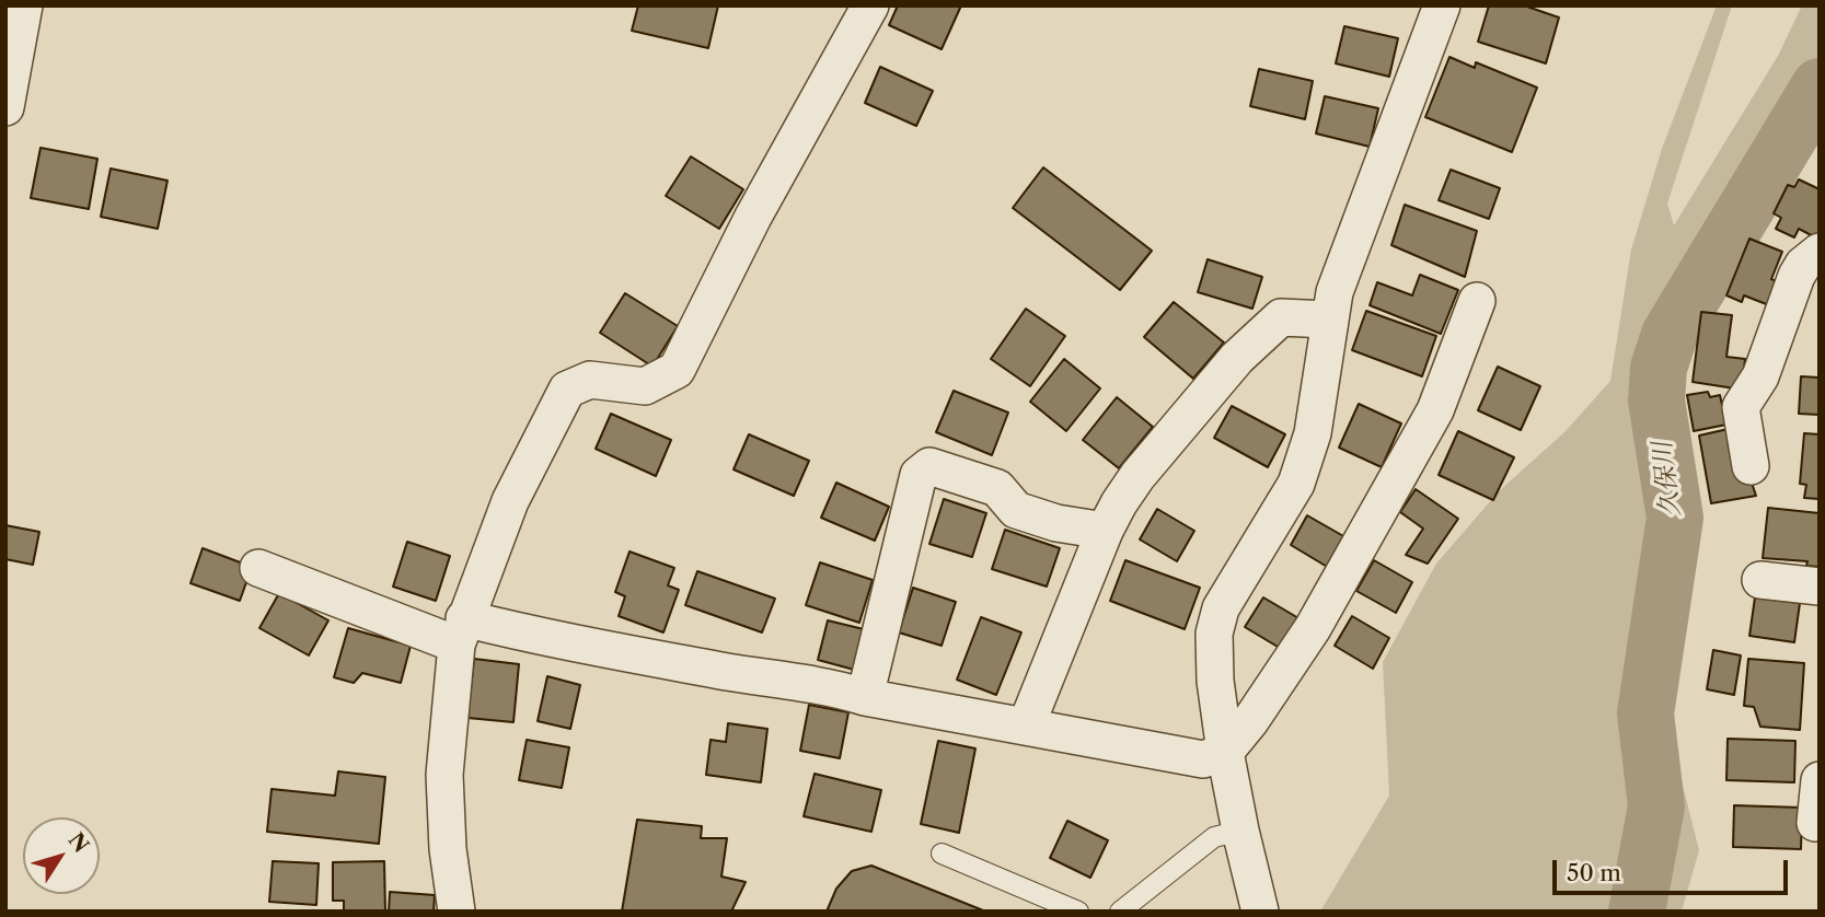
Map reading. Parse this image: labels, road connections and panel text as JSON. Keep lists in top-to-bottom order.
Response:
{
  "water": ["久保川"],
  "scale_bar": "50 m",
  "north": "top right"
}
